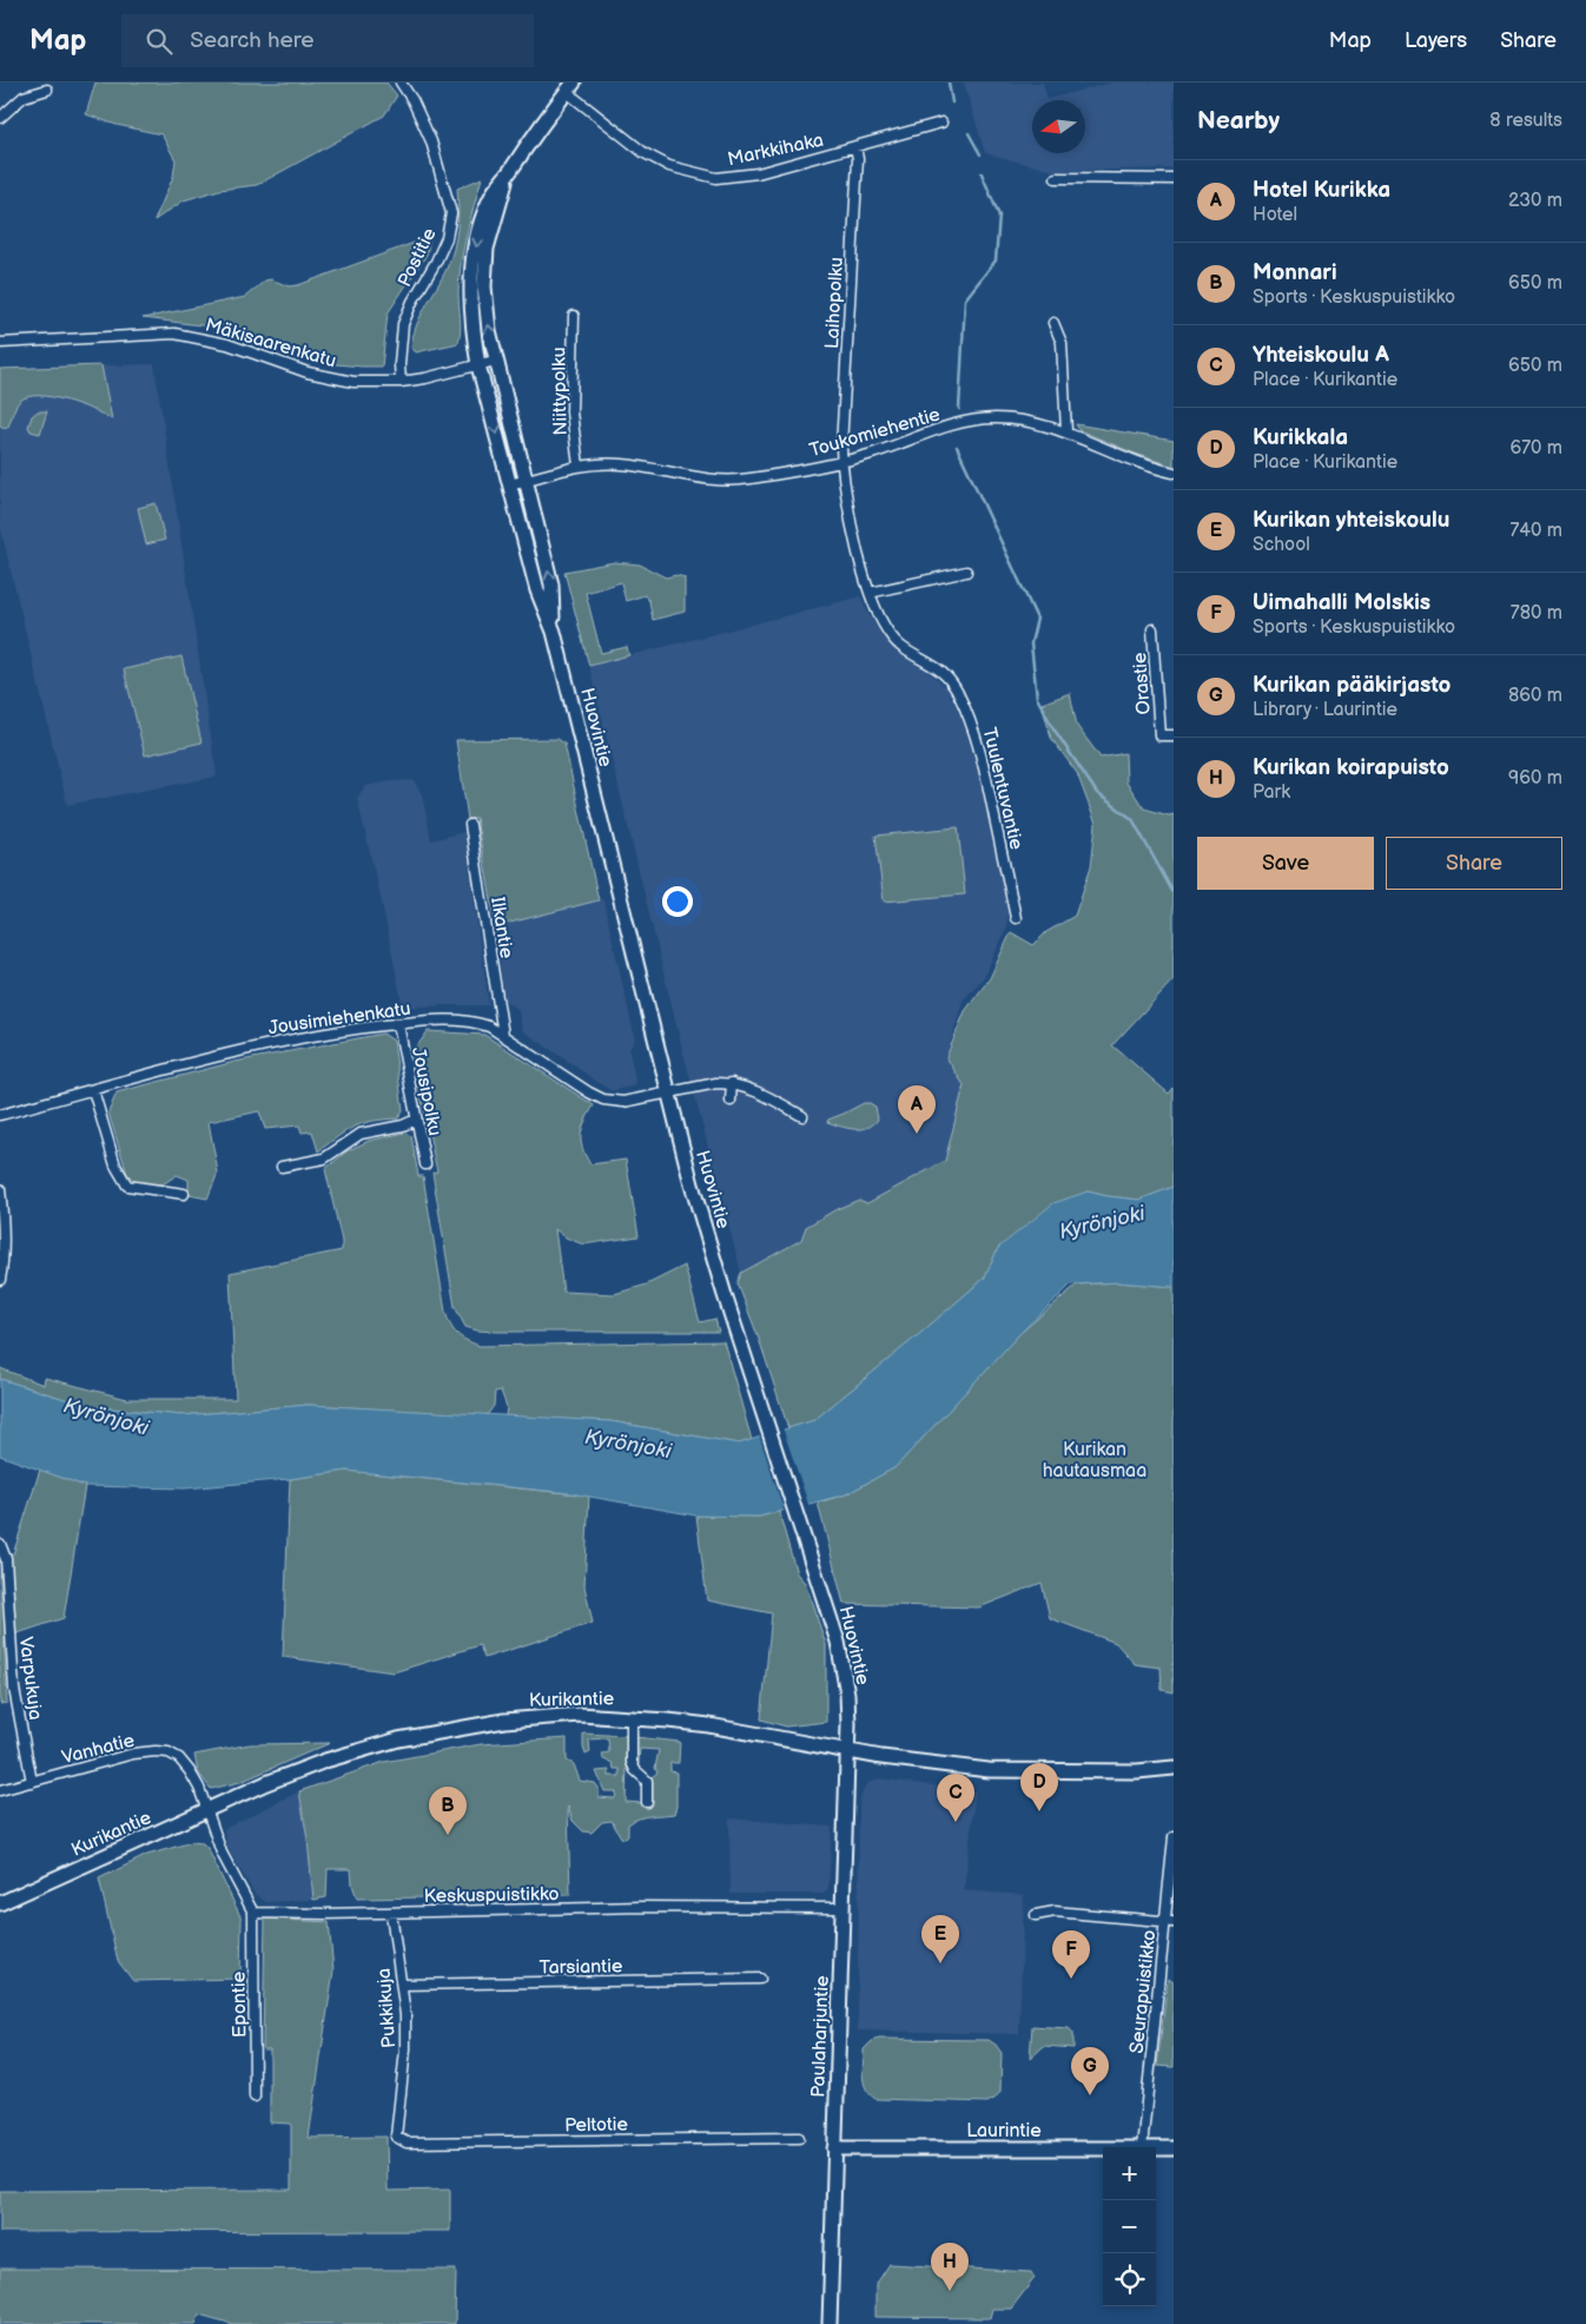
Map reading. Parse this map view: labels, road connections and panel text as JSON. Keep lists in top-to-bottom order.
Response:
{
  "streets": {
    "main road": [
      "Huovintie",
      "Kurikantie",
      "Paulaharjuntie",
      "Laurintie"
    ],
    "street": [
      "Markkihaka",
      "Postitie",
      "Laihopolku",
      "Mäkisaarenkatu",
      "Niittypolku",
      "Toukomiehentie",
      "Orastie",
      "Tuulentuvantie",
      "Ilkantie",
      "Jousimiehenkatu",
      "Jousipolku",
      "Varpukuja",
      "Vanhatie",
      "Keskuspuistikko",
      "Tarsiantie",
      "Seurapuistikko",
      "Epontie",
      "Pukkikuja",
      "Peltotie"
    ]
  },
  "crossings": [
    ["Markkihaka", "Laihopolku"],
    ["Markkihaka", "Huovintie"],
    ["Postitie", "Mäkisaarenkatu"],
    ["Laihopolku", "Toukomiehentie"],
    ["Laihopolku", "Tuulentuvantie"],
    ["Mäkisaarenkatu", "Huovintie"],
    ["Niittypolku", "Toukomiehentie"],
    ["Toukomiehentie", "Huovintie"],
    ["Toukomiehentie", "Tuulentuvantie"],
    ["Huovintie", "Jousimiehenkatu"],
    ["Huovintie", "Kurikantie"],
    ["Huovintie", "Paulaharjuntie"],
    ["Ilkantie", "Jousimiehenkatu"],
    ["Jousimiehenkatu", "Jousipolku"],
    ["Varpukuja", "Vanhatie"],
    ["Kurikantie", "Vanhatie"],
    ["Kurikantie", "Paulaharjuntie"],
    ["Keskuspuistikko", "Epontie"],
    ["Keskuspuistikko", "Pukkikuja"],
    ["Keskuspuistikko", "Paulaharjuntie"],
    ["Tarsiantie", "Pukkikuja"],
    ["Pukkikuja", "Peltotie"],
    ["Paulaharjuntie", "Laurintie"]
  ],
  "water": ["Kyrönjoki"],
  "parks": ["Kurikan hautausmaa"],
  "north": "left",
  "page": {
    "header": "Map",
    "search": "Search here",
    "nav": ["Map", "Layers", "Share"],
    "heading": ["Nearby", "8 results"],
    "list": [
      {
        "mark": "A",
        "name": "Hotel Kurikka",
        "note": "Hotel",
        "value": "230 m"
      },
      {
        "mark": "B",
        "name": "Monnari",
        "note": "Sports · Keskuspuistikko",
        "value": "650 m"
      },
      {
        "mark": "C",
        "name": "Yhteiskoulu A",
        "note": "Place · Kurikantie",
        "value": "650 m"
      },
      {
        "mark": "D",
        "name": "Kurikkala",
        "note": "Place · Kurikantie",
        "value": "670 m"
      },
      {
        "mark": "E",
        "name": "Kurikan yhteiskoulu",
        "note": "School",
        "value": "740 m"
      },
      {
        "mark": "F",
        "name": "Uimahalli Molskis",
        "note": "Sports · Keskuspuistikko",
        "value": "780 m"
      },
      {
        "mark": "G",
        "name": "Kurikan pääkirjasto",
        "note": "Library · Laurintie",
        "value": "860 m"
      },
      {
        "mark": "H",
        "name": "Kurikan koirapuisto",
        "note": "Park",
        "value": "960 m"
      }
    ],
    "buttons": ["Save", "Share"],
    "pins": [
      "A",
      "D",
      "C",
      "B",
      "E",
      "F",
      "G",
      "H"
    ],
    "map_buttons": ["+", "−"]
  }
}
